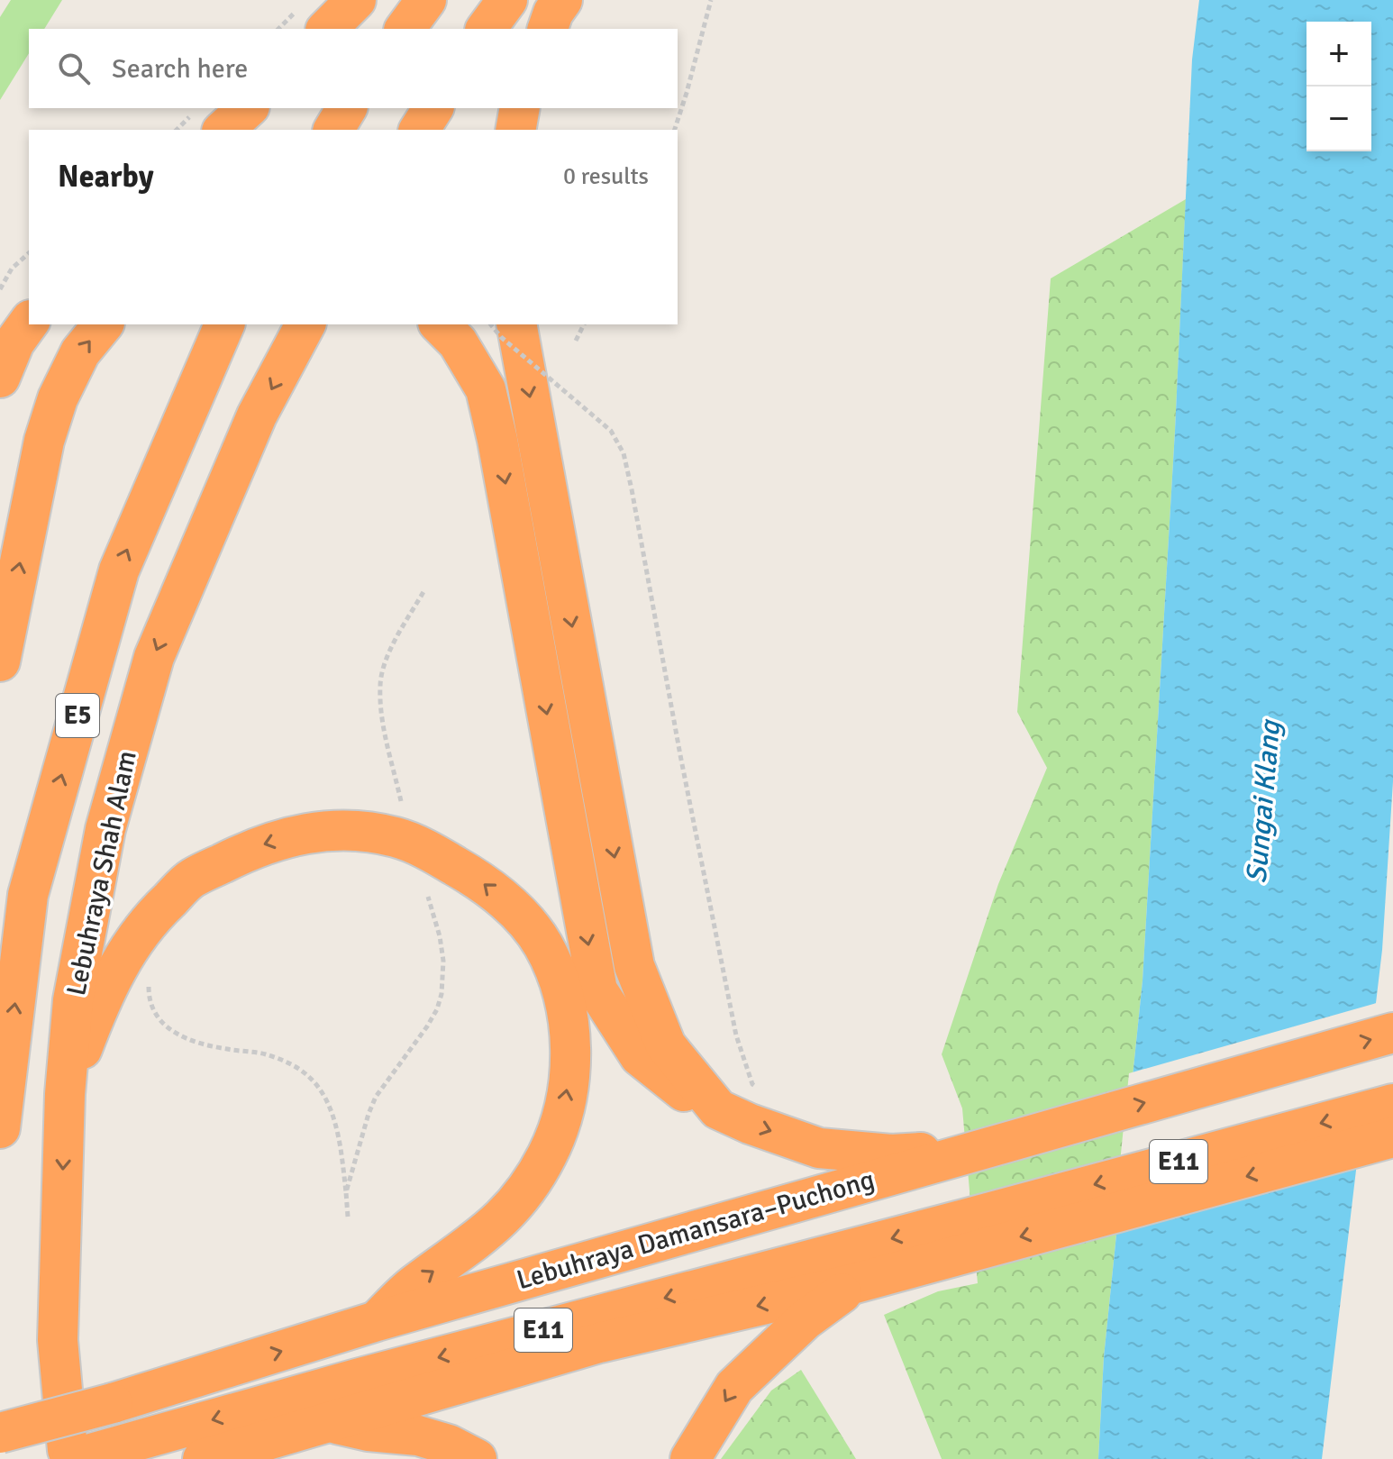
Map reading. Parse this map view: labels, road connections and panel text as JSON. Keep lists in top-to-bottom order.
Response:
{
  "streets": {
    "highway": [
      "E5",
      "Lebuhraya Shah Alam",
      "E11",
      "Lebuhraya Damansara–Puchong"
    ]
  },
  "crossings": [
    ["Lebuhraya Shah Alam", "Lebuhraya Damansara–Puchong"]
  ],
  "water": ["Sungai Klang"],
  "page": {
    "map_buttons": ["+", "−"],
    "search": "Search here",
    "heading": ["Nearby", "0 results"]
  }
}
